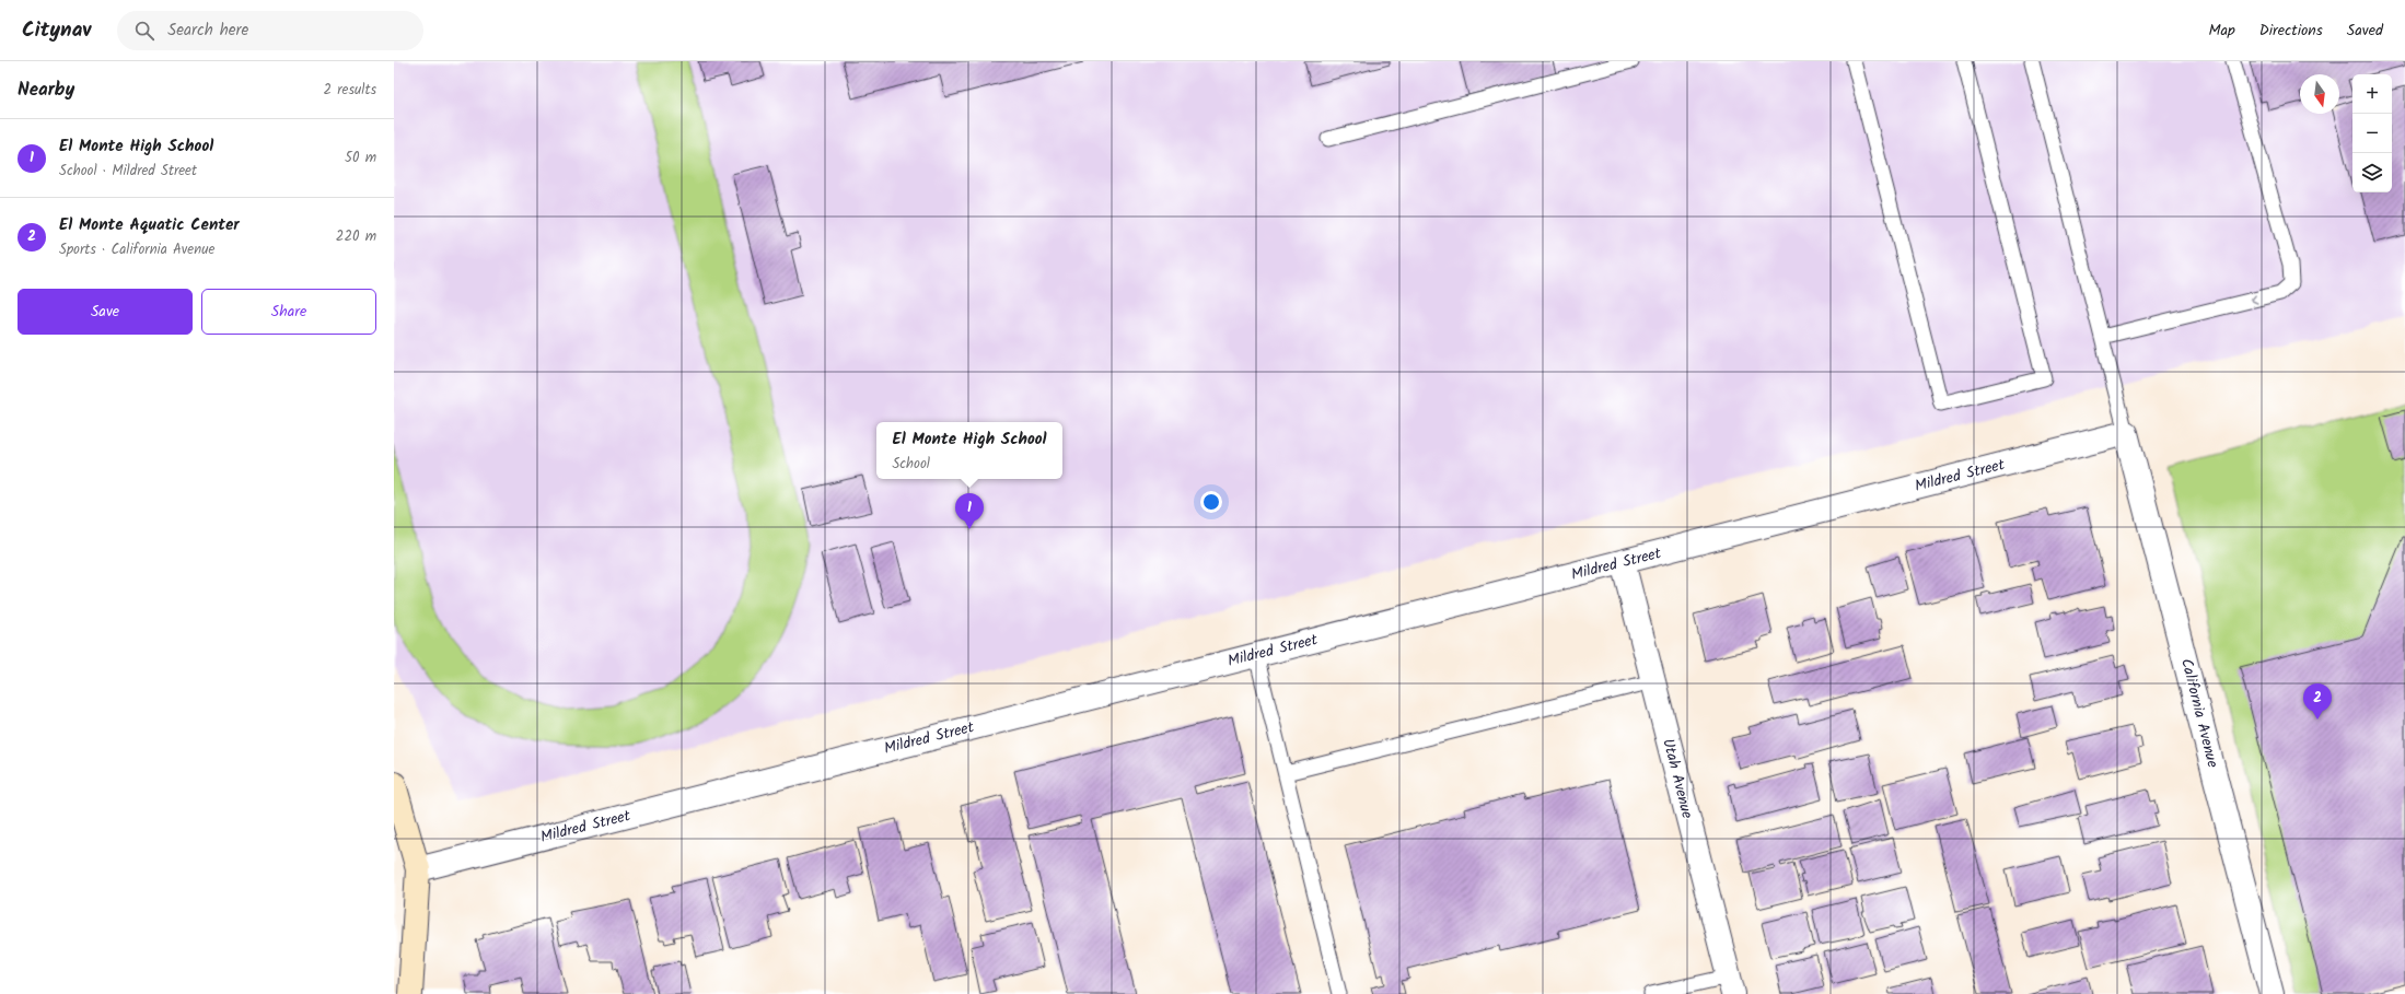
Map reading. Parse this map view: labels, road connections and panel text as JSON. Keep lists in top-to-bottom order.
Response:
{
  "streets": {
    "street": ["Mildred Street", "California Avenue", "Utah Avenue"]
  },
  "crossings": [
    ["Mildred Street", "California Avenue"],
    ["Mildred Street", "Utah Avenue"]
  ],
  "north": "bottom",
  "page": {
    "header": "Citynav",
    "search": "Search here",
    "nav": ["Map", "Directions", "Saved"],
    "heading": ["Nearby", "2 results"],
    "map_buttons": ["+", "−"],
    "list": [
      {
        "mark": "1",
        "name": "El Monte High School",
        "note": "School · Mildred Street",
        "value": "50 m"
      },
      {
        "mark": "2",
        "name": "El Monte Aquatic Center",
        "note": "Sports · California Avenue",
        "value": "220 m"
      }
    ],
    "buttons": ["Save", "Share"],
    "popup": ["El Monte High School", "School"],
    "pins": ["1", "2"]
  }
}
